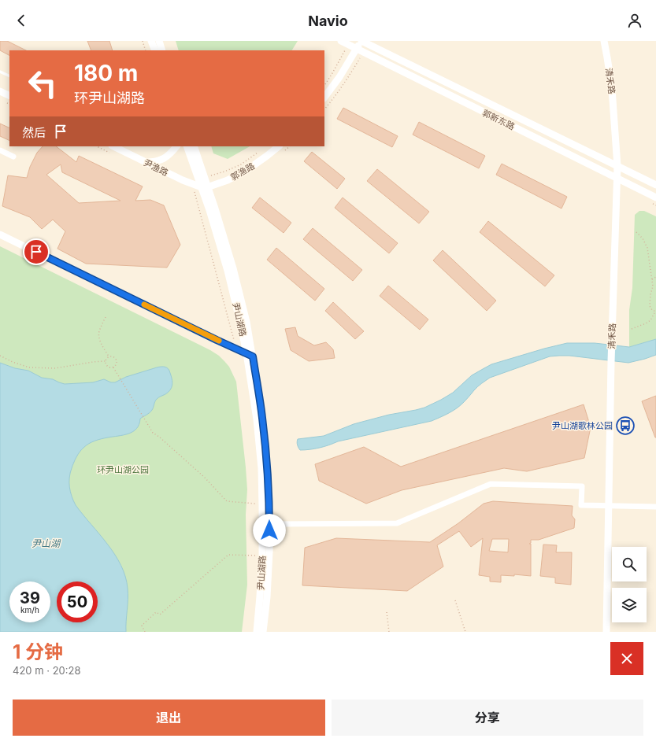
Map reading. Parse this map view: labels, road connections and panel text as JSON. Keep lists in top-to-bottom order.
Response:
{
  "streets": {
    "main road": [
      "清禾路",
      "郭新东路",
      "尹渔路",
      "郭渔路",
      "尹山湖路"
    ]
  },
  "crossings": [
    ["清禾路", "郭新东路"],
    ["尹渔路", "郭渔路"],
    ["尹渔路", "尹山湖路"],
    ["郭渔路", "尹山湖路"]
  ],
  "water": ["尹山湖"],
  "parks": ["环尹山湖公园"],
  "places": {
    "bus stop": ["尹山湖歌林公园"]
  },
  "page": {
    "header": "Navio",
    "turn": ["180 m", "环尹山湖路"],
    "then": "然后",
    "speed": "39 km/h",
    "limit": "50",
    "heading": ["1 分钟", "420 m · 20:28"],
    "buttons": ["退出", "分享"]
  }
}
